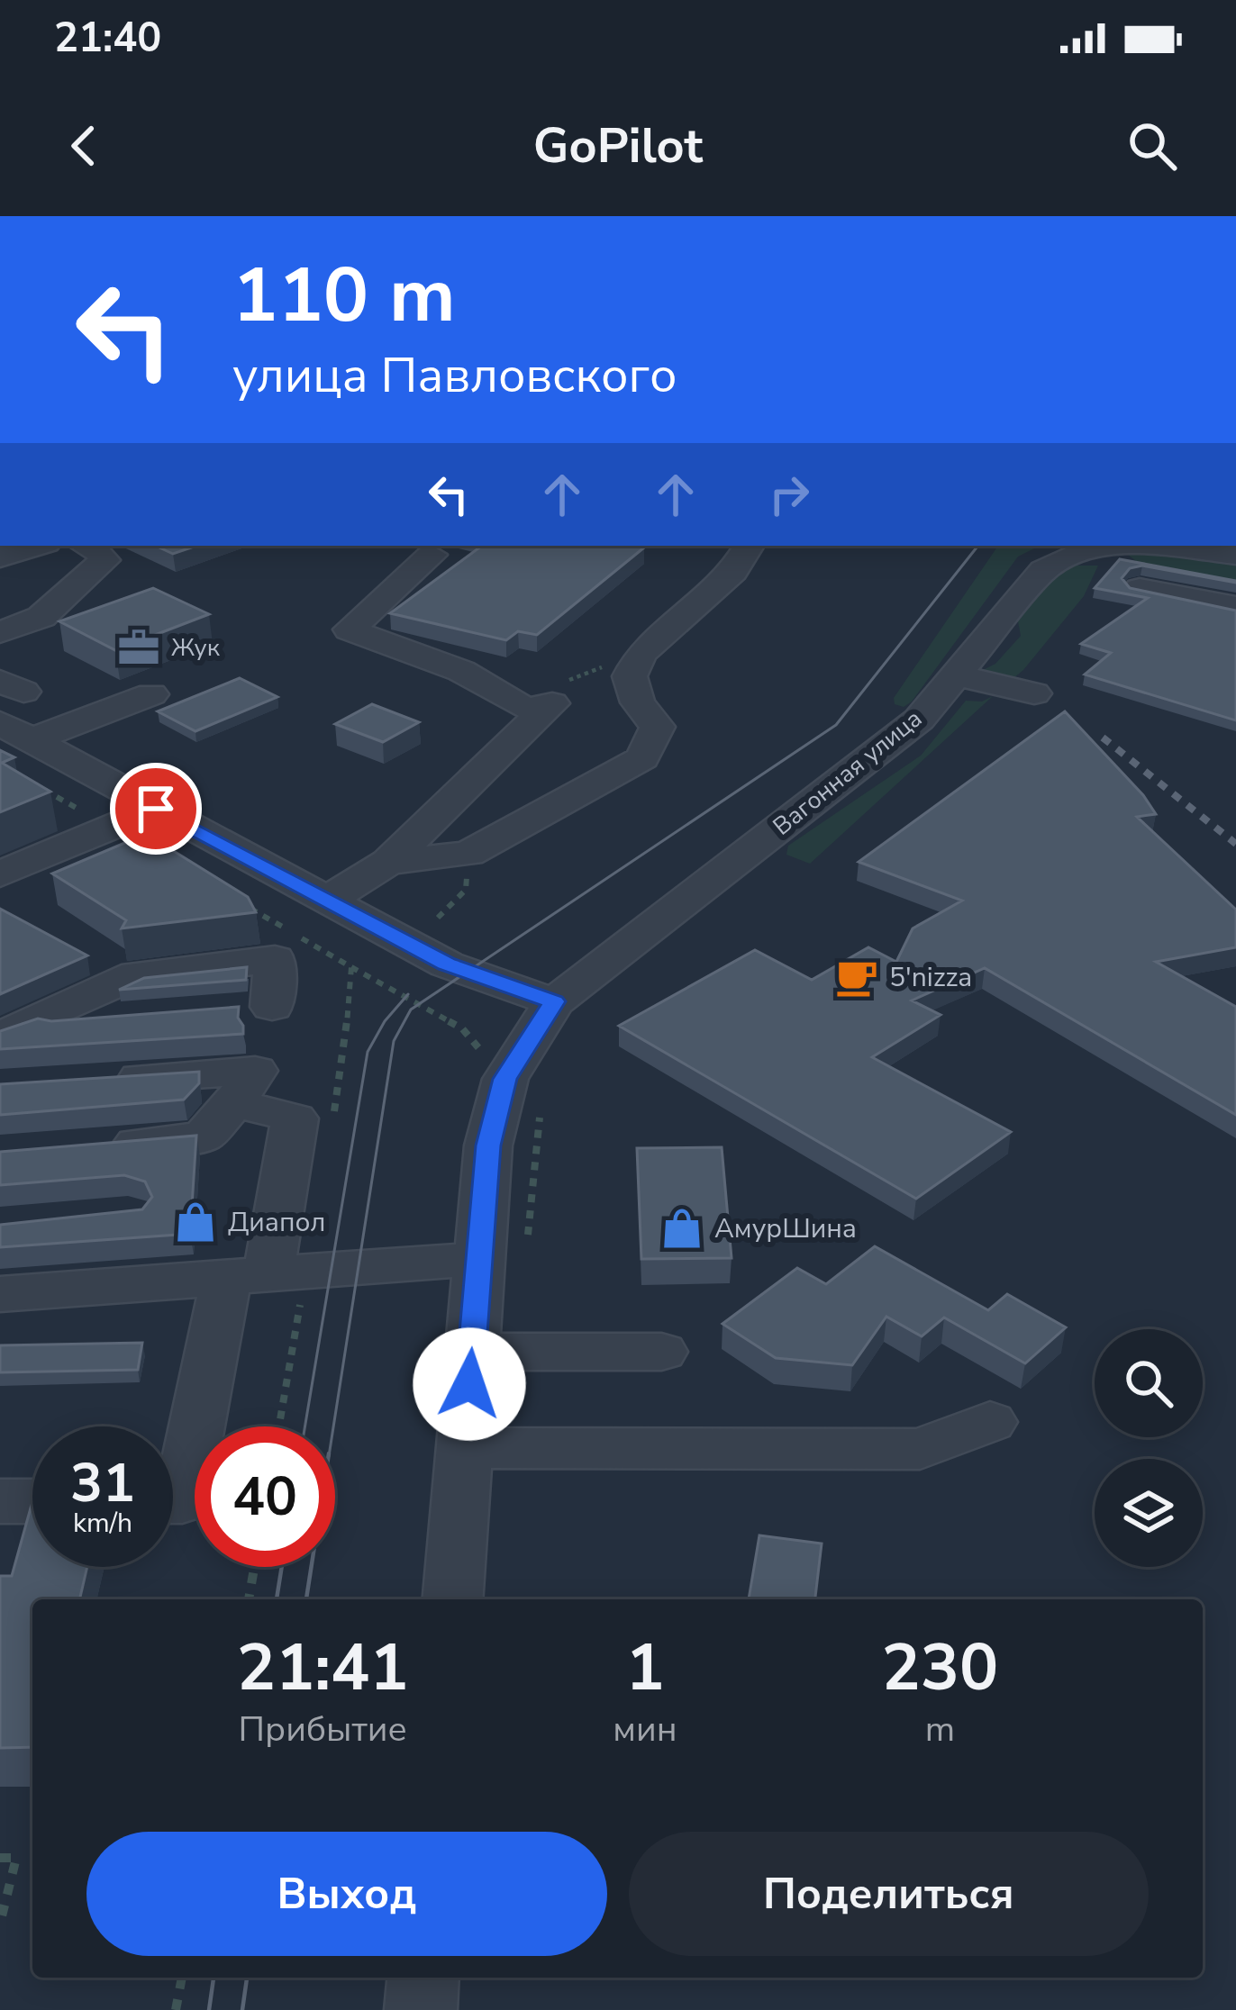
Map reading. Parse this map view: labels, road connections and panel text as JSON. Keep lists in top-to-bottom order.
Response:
{
  "streets": {
    "street": ["Вагонная улица"]
  },
  "places": {
    "office": ["Жук"],
    "cafe": ["5'nizza"],
    "shop": ["Диапол", "АмурШина"]
  },
  "page": {
    "status": "21:40",
    "header": "GoPilot",
    "turn": ["110 m", "улица Павловского"],
    "speed": "31 km/h",
    "limit": "40",
    "eta": [
      "21:41",
      "Прибытие",
      "1",
      "мин",
      "230",
      "m"
    ],
    "buttons": ["Выход", "Поделиться"]
  }
}
